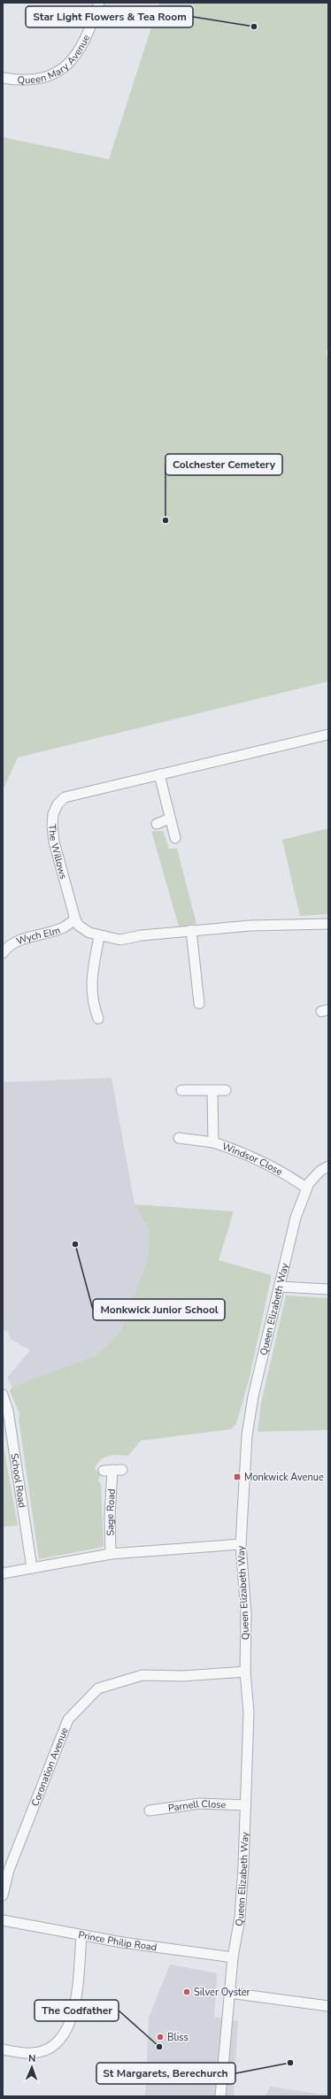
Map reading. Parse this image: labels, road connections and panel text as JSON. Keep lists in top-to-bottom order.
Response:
{
  "streets": {
    "street": [
      "Queen Mary Avenue",
      "The Willows",
      "Wych Elm",
      "Windsor Close",
      "Queen Elizabeth Way",
      "School Road",
      "Sage Road",
      "Coronation Avenue",
      "Parnell Close",
      "Prince Philip Road"
    ]
  },
  "crossings": [
    ["The Willows", "Wych Elm"],
    ["Windsor Close", "Queen Elizabeth Way"],
    ["Queen Elizabeth Way", "Coronation Avenue"],
    ["Queen Elizabeth Way", "Parnell Close"],
    ["Queen Elizabeth Way", "Prince Philip Road"]
  ],
  "places": {
    "other": [
      "Star Light Flowers & Tea Room",
      "Colchester Cemetery",
      "Monkwick Junior School",
      "Silver Oyster",
      "Bliss",
      "The Codfather",
      "St Margarets, Berechurch"
    ],
    "transit": ["Monkwick Avenue"]
  },
  "north": "top"
}
